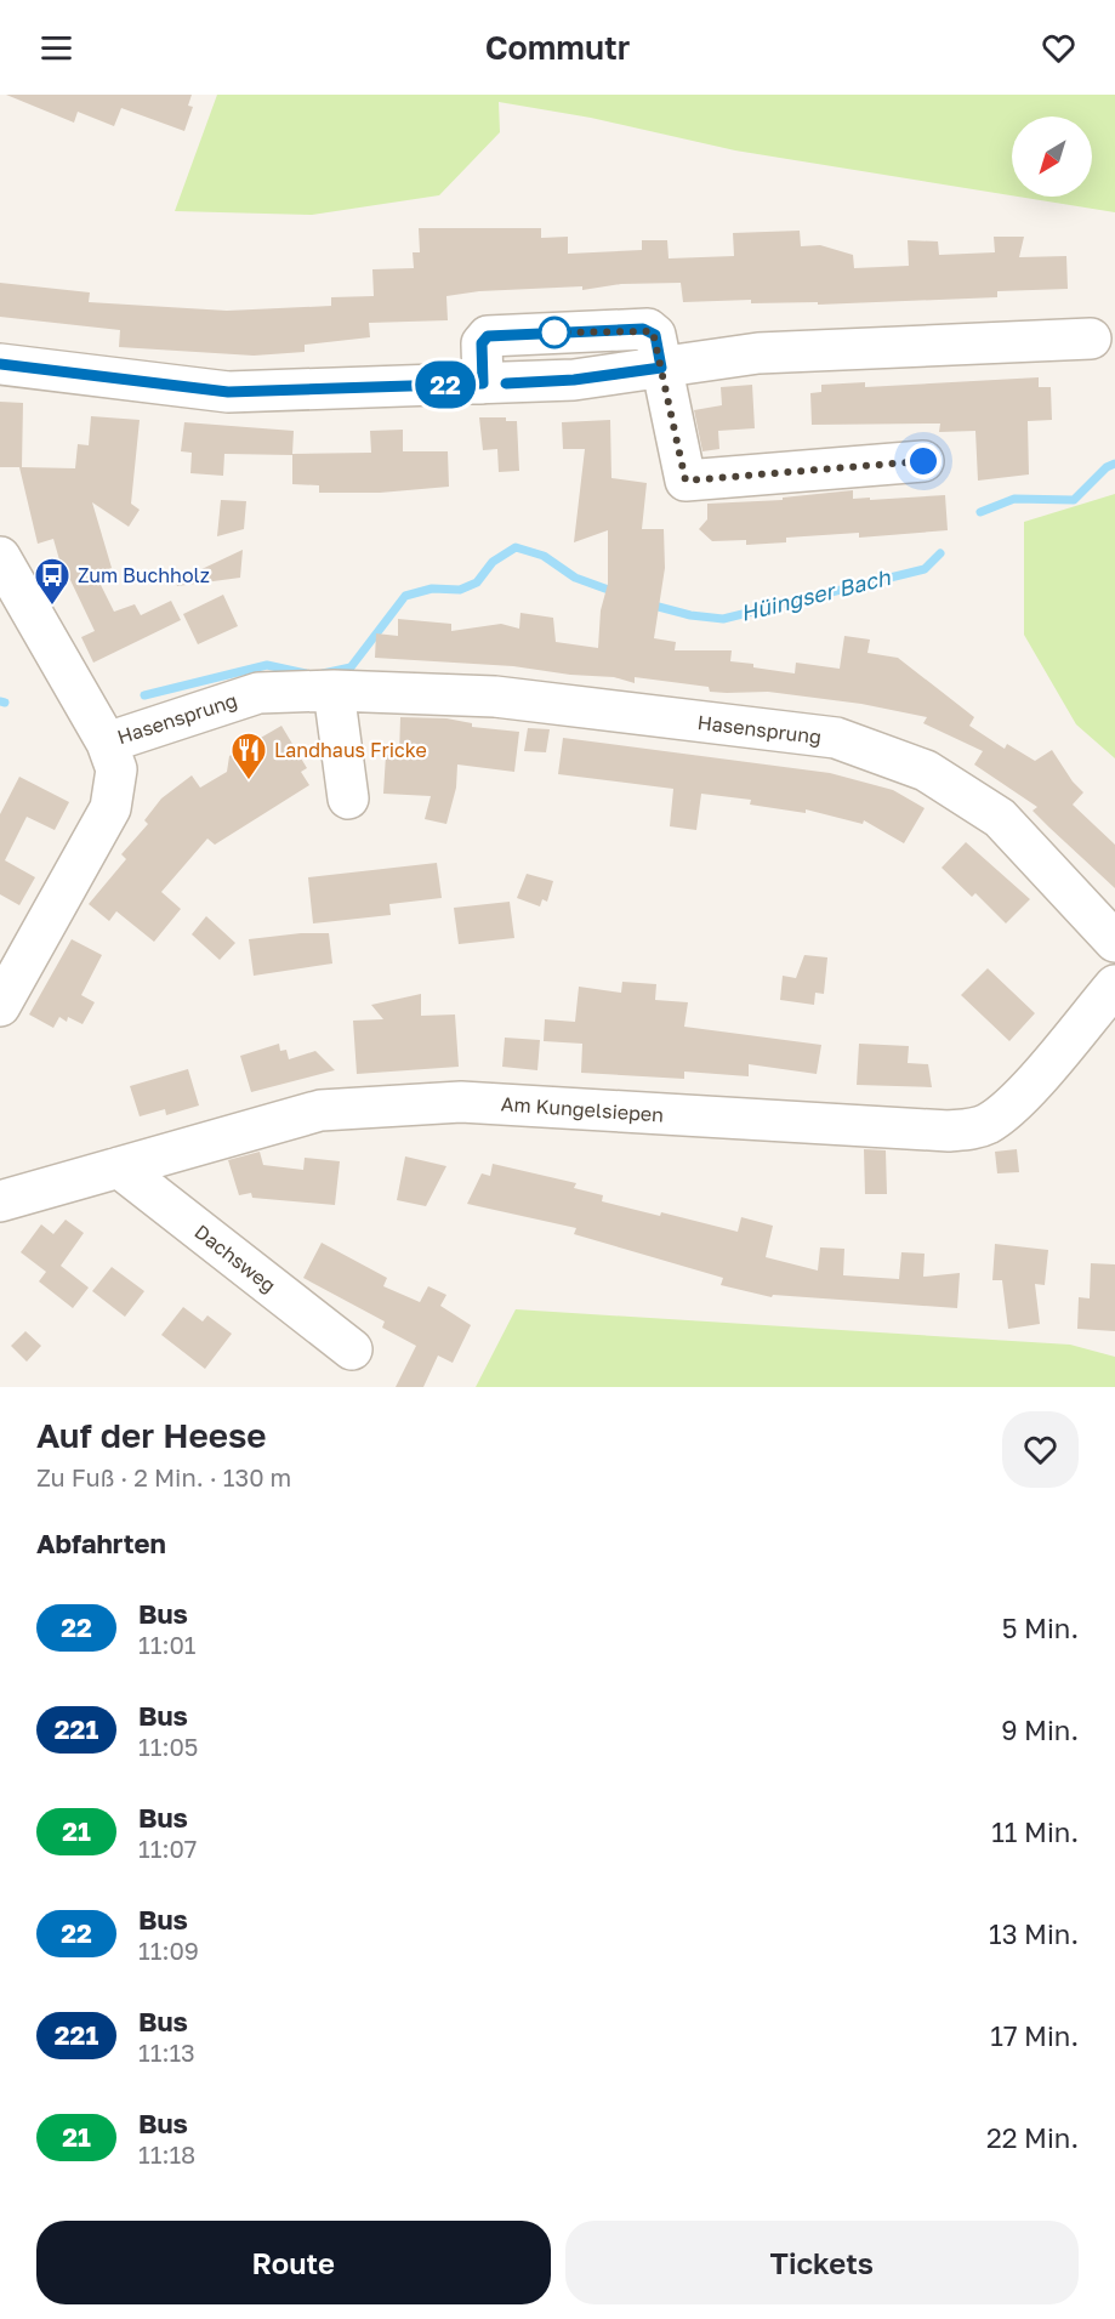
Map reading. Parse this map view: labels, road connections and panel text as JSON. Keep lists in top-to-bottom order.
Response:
{
  "streets": {
    "street": ["Hasensprung", "Am Kungelsiepen", "Dachsweg"]
  },
  "crossings": [
    ["Am Kungelsiepen", "Dachsweg"]
  ],
  "water": ["Hüingser Bach"],
  "places": {
    "bus stop": ["Zum Buchholz"],
    "restaurant": ["Landhaus Fricke"]
  },
  "lines": ["bus line 22"],
  "north": "bottom left",
  "page": {
    "header": "Commutr",
    "on_map": "22",
    "heading": [
      ["Auf der Heese", "Zu Fuß · 2 Min. · 130 m"],
      "Abfahrten"
    ],
    "list": [
      {
        "mark": "22",
        "name": "Bus",
        "note": "11:01",
        "value": "5 Min."
      },
      {
        "mark": "221",
        "name": "Bus",
        "note": "11:05",
        "value": "9 Min."
      },
      {
        "mark": "21",
        "name": "Bus",
        "note": "11:07",
        "value": "11 Min."
      },
      {
        "mark": "22",
        "name": "Bus",
        "note": "11:09",
        "value": "13 Min."
      },
      {
        "mark": "221",
        "name": "Bus",
        "note": "11:13",
        "value": "17 Min."
      },
      {
        "mark": "21",
        "name": "Bus",
        "note": "11:18",
        "value": "22 Min."
      }
    ],
    "buttons": ["Route", "Tickets"]
  }
}
